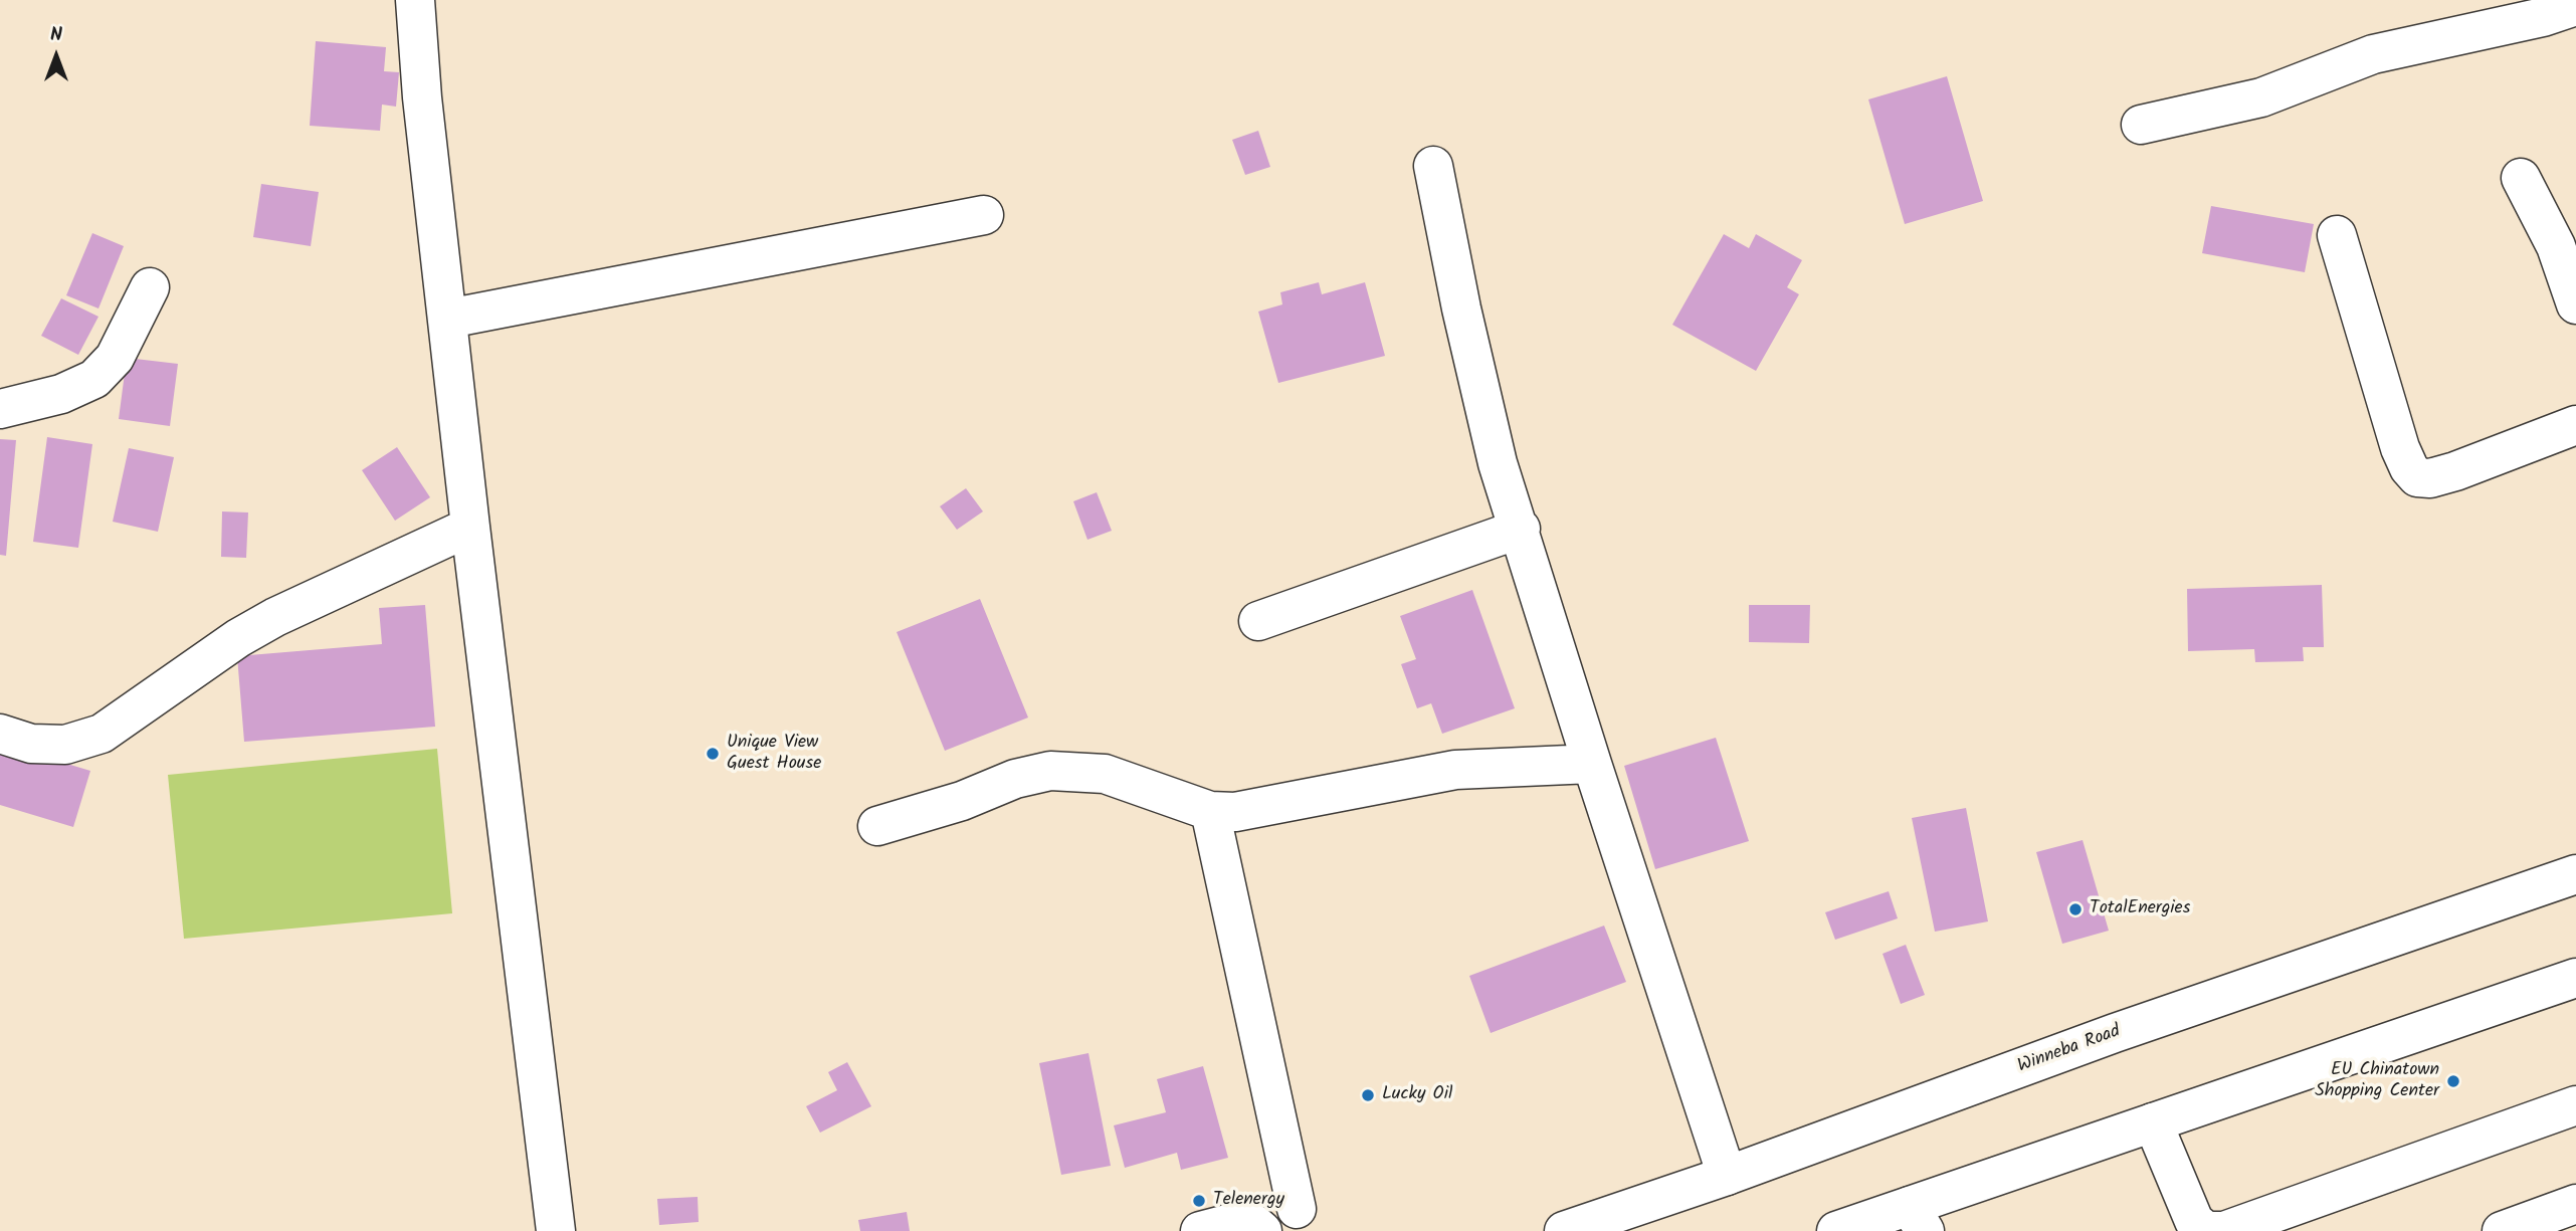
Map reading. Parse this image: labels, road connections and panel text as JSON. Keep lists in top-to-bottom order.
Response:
{
  "streets": {
    "main road": ["Winneba Road"]
  },
  "places": [
    "Unique View Guest House",
    "TotalEnergies",
    "EU Chinatown Shopping Center",
    "Lucky Oil",
    "Telenergy"
  ],
  "north": "top"
}
